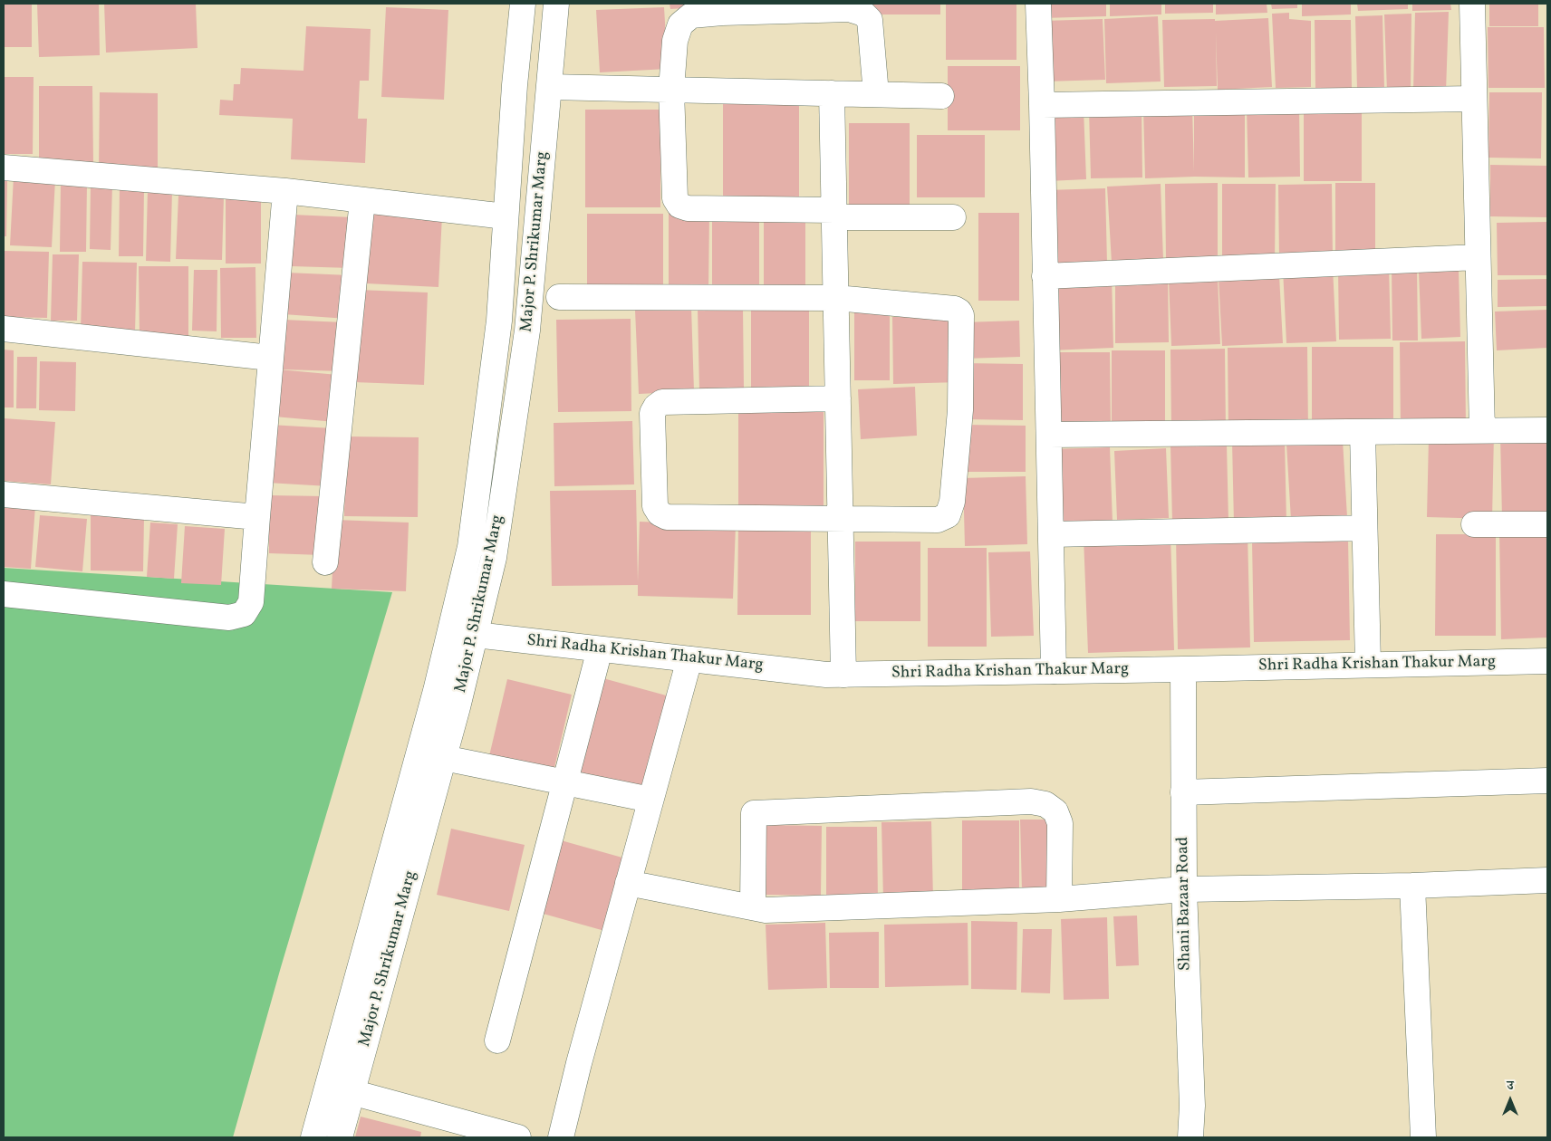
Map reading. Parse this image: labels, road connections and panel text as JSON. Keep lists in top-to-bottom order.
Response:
{
  "streets": {
    "street": ["Major P. Shrikumar Marg", "Shri Radha Krishan Thakur Marg", "Shani Bazaar Road"]
  },
  "crossings": [
    ["Major P. Shrikumar Marg", "Shri Radha Krishan Thakur Marg"],
    ["Shri Radha Krishan Thakur Marg", "Shani Bazaar Road"]
  ],
  "north": "top"
}
